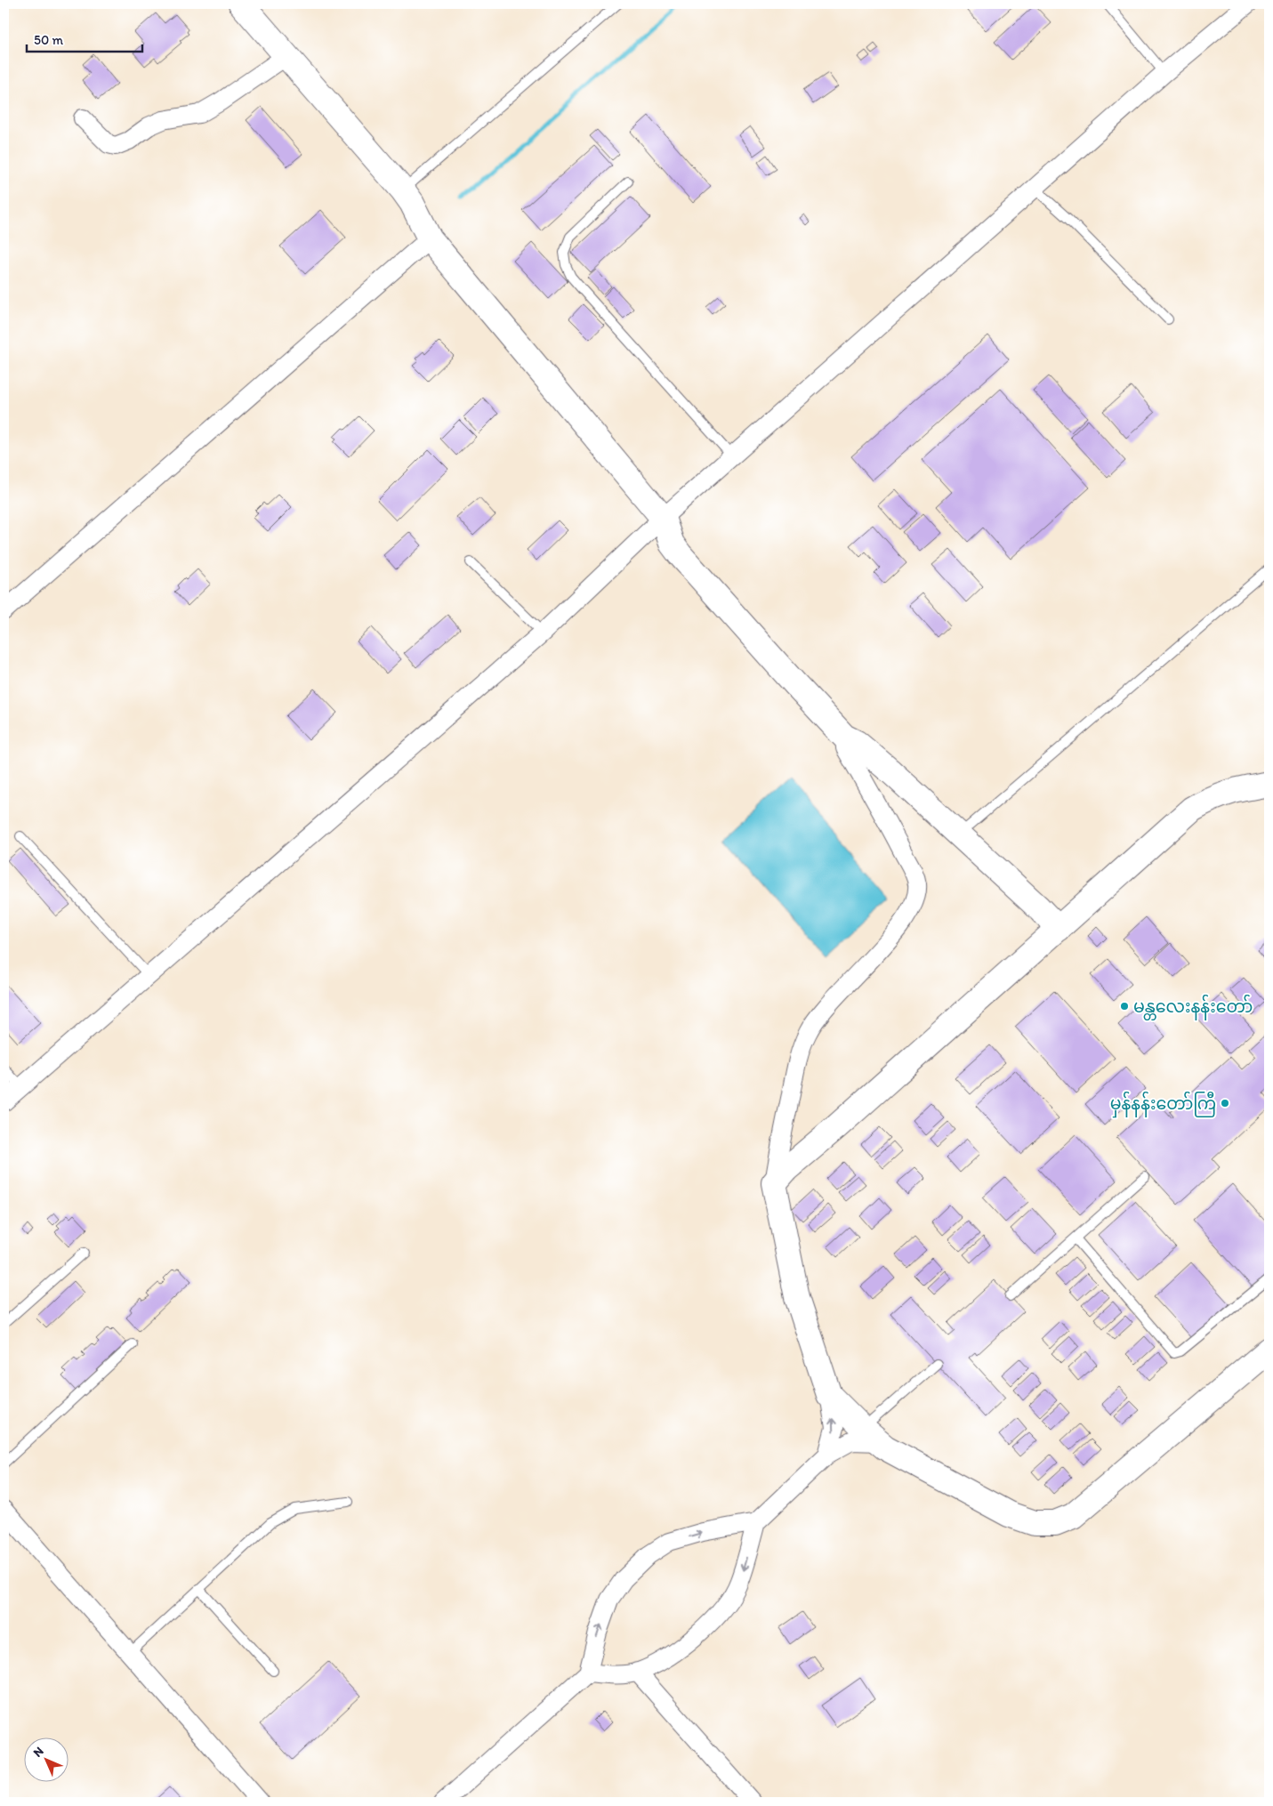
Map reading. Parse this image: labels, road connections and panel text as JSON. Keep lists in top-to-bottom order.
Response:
{
  "places": ["မန္တလေးနန်းတော်", "မှန်နန်းတော်ကြီ"],
  "scale_bar": "50 m",
  "north": "top left"
}
